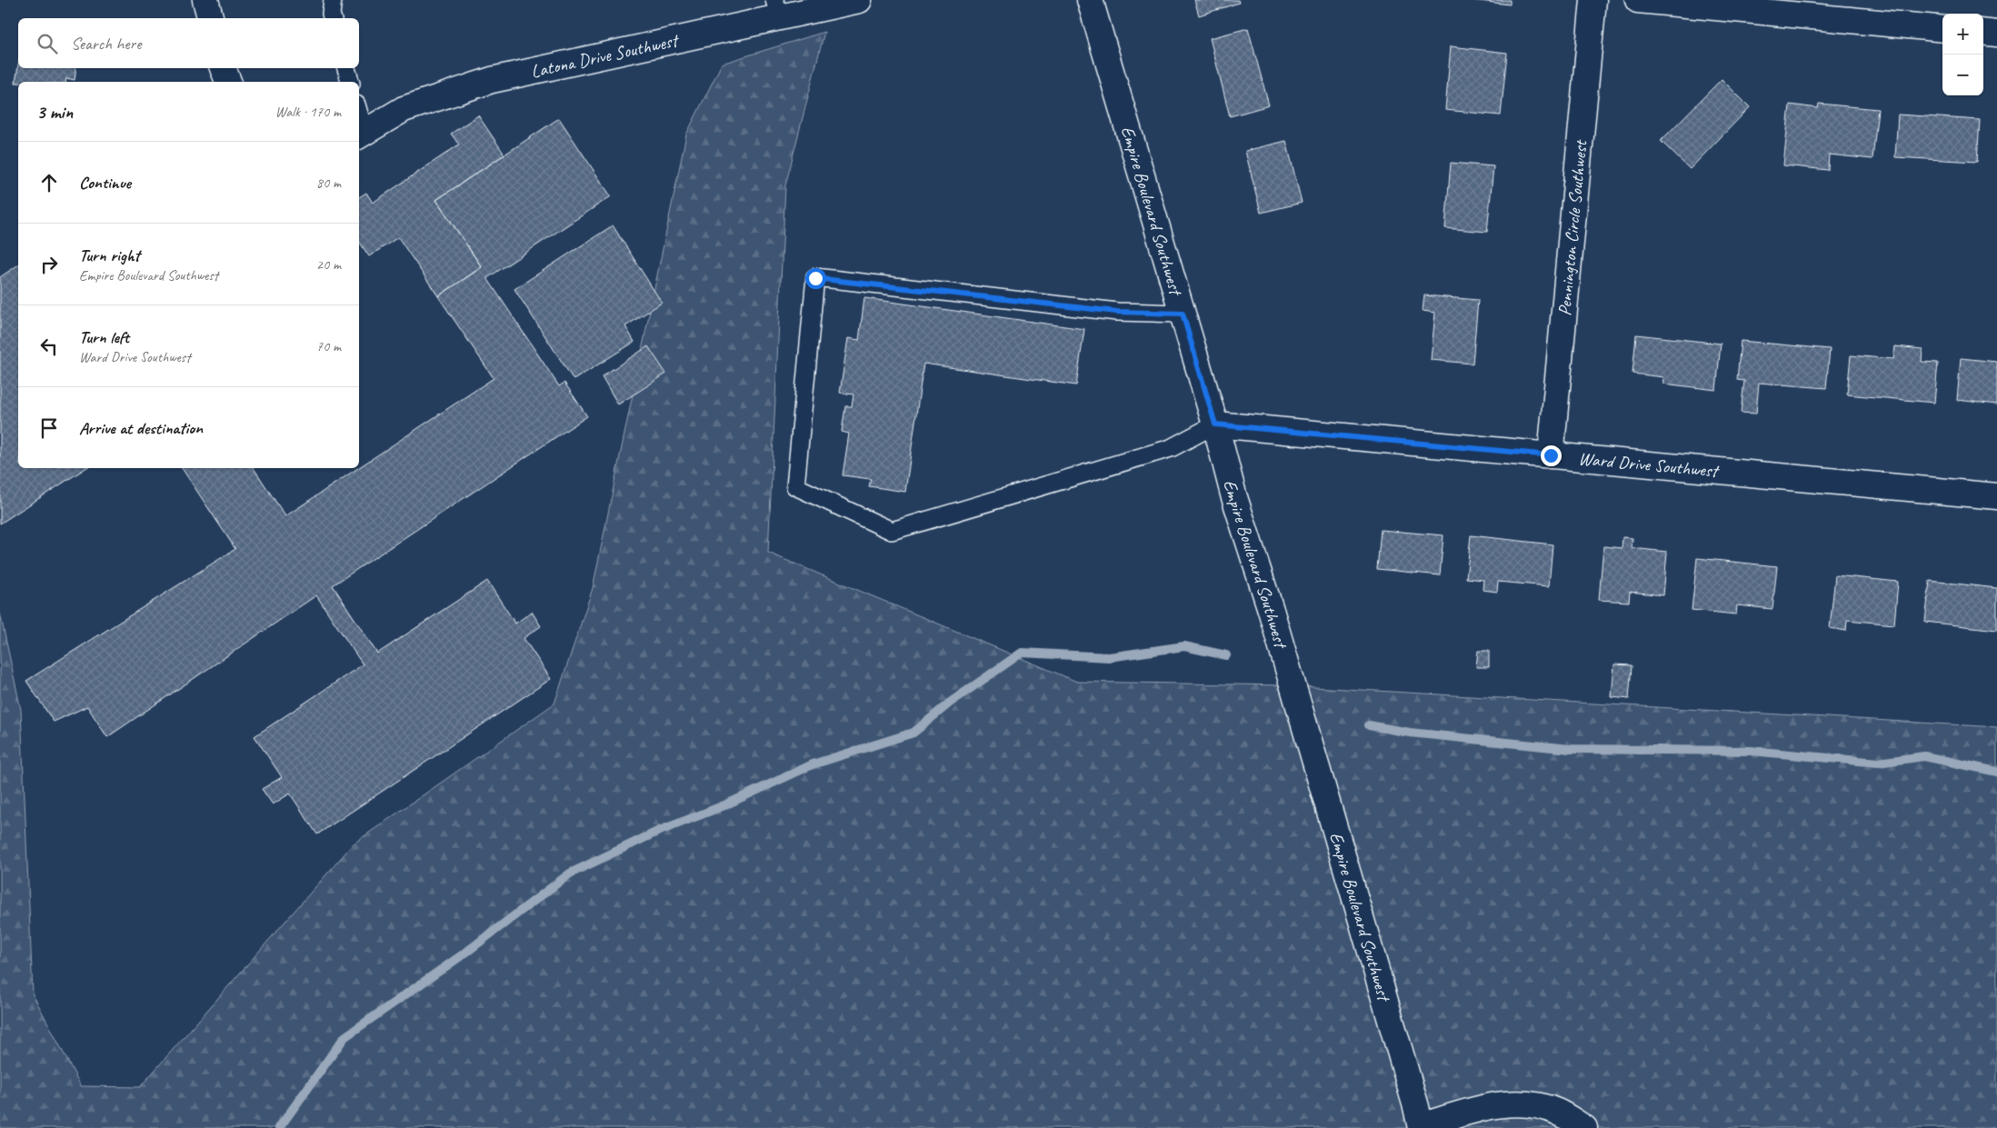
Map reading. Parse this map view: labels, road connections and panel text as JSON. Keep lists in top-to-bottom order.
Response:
{
  "streets": {
    "street": [
      "Latona Drive Southwest",
      "Empire Boulevard Southwest",
      "Pennington Circle Southwest",
      "Ward Drive Southwest"
    ]
  },
  "crossings": [
    ["Empire Boulevard Southwest", "Ward Drive Southwest"],
    ["Pennington Circle Southwest", "Ward Drive Southwest"]
  ],
  "page": {
    "map_buttons": ["+", "−"],
    "search": "Search here",
    "heading": ["3 min", "Walk · 170 m"],
    "list": [
      ["Continue", "80 m"],
      ["Turn right", "Empire Boulevard Southwest", "20 m"],
      ["Turn left", "Ward Drive Southwest", "70 m"],
      "Arrive at destination"
    ]
  }
}
